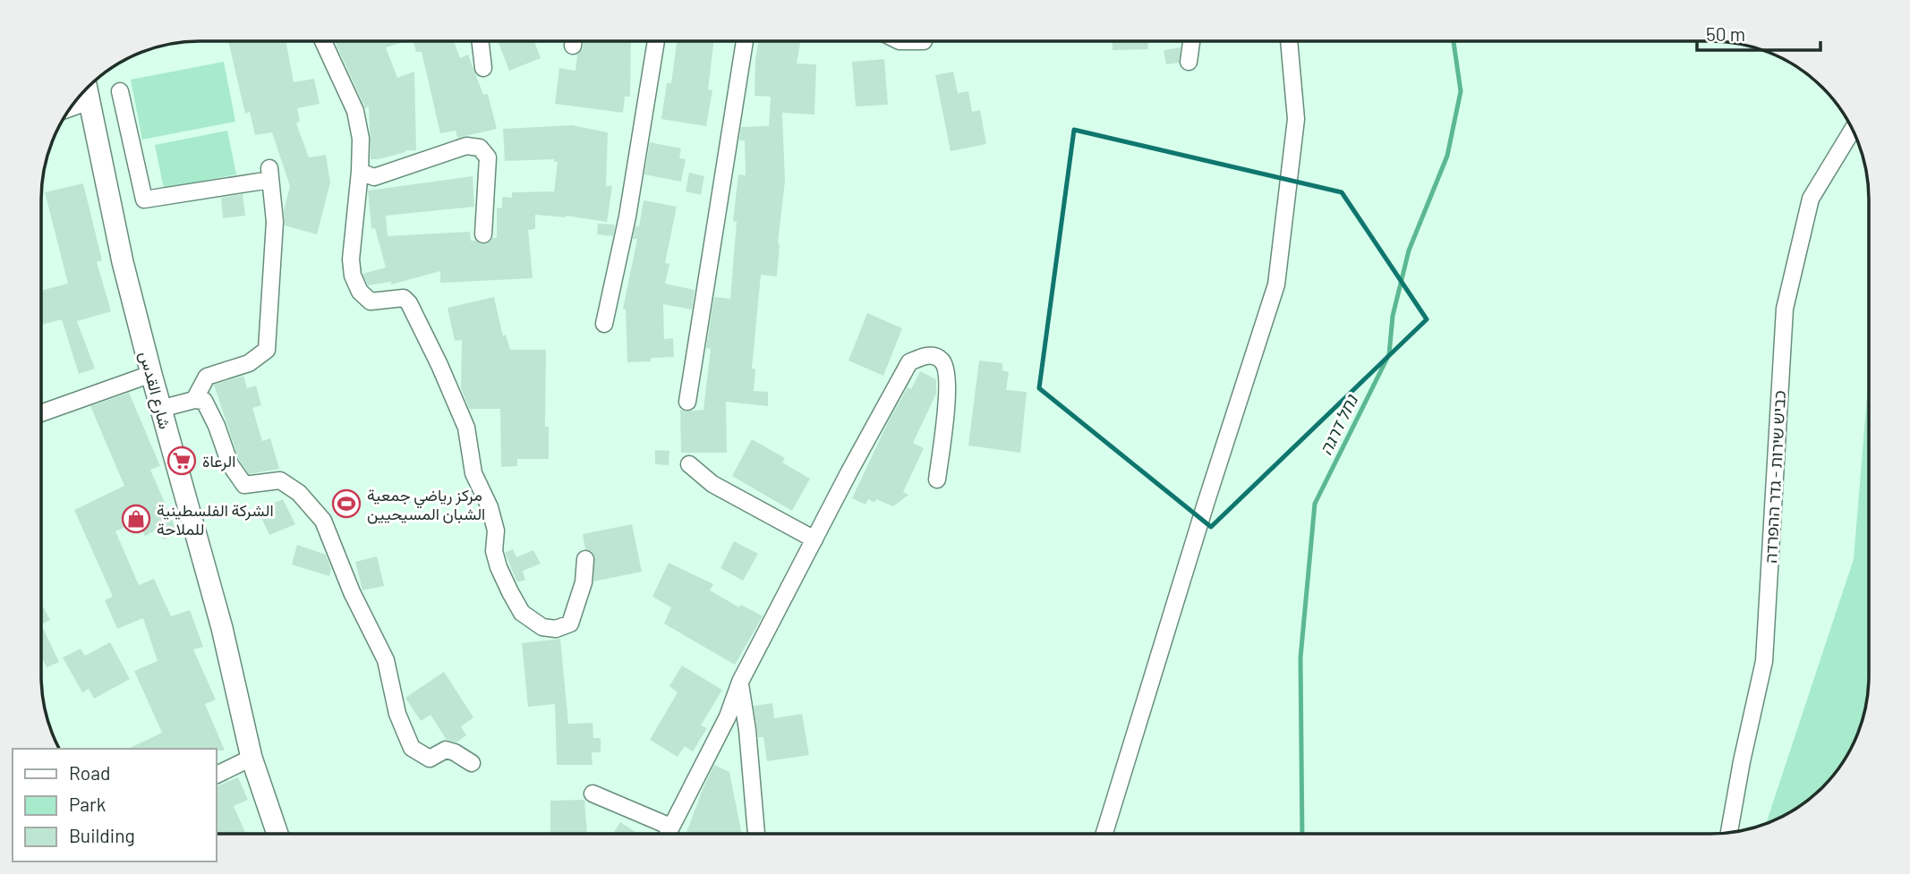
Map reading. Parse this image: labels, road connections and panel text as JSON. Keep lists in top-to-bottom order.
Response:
{
  "streets": {
    "main road": ["شارع القدس"],
    "street": ["כביש שירות - גדר ההפרדה"]
  },
  "water": ["נחל דרגה"],
  "places": {
    "supermarket": ["الرعاة"],
    "sports": ["مركز رياضي جمعية الشبان المسيحيين"],
    "shop": ["الشركة الفلسطينية للملاحة"]
  },
  "legend": ["Road", "Park", "Building"],
  "scale_bar": "50 m"
}
